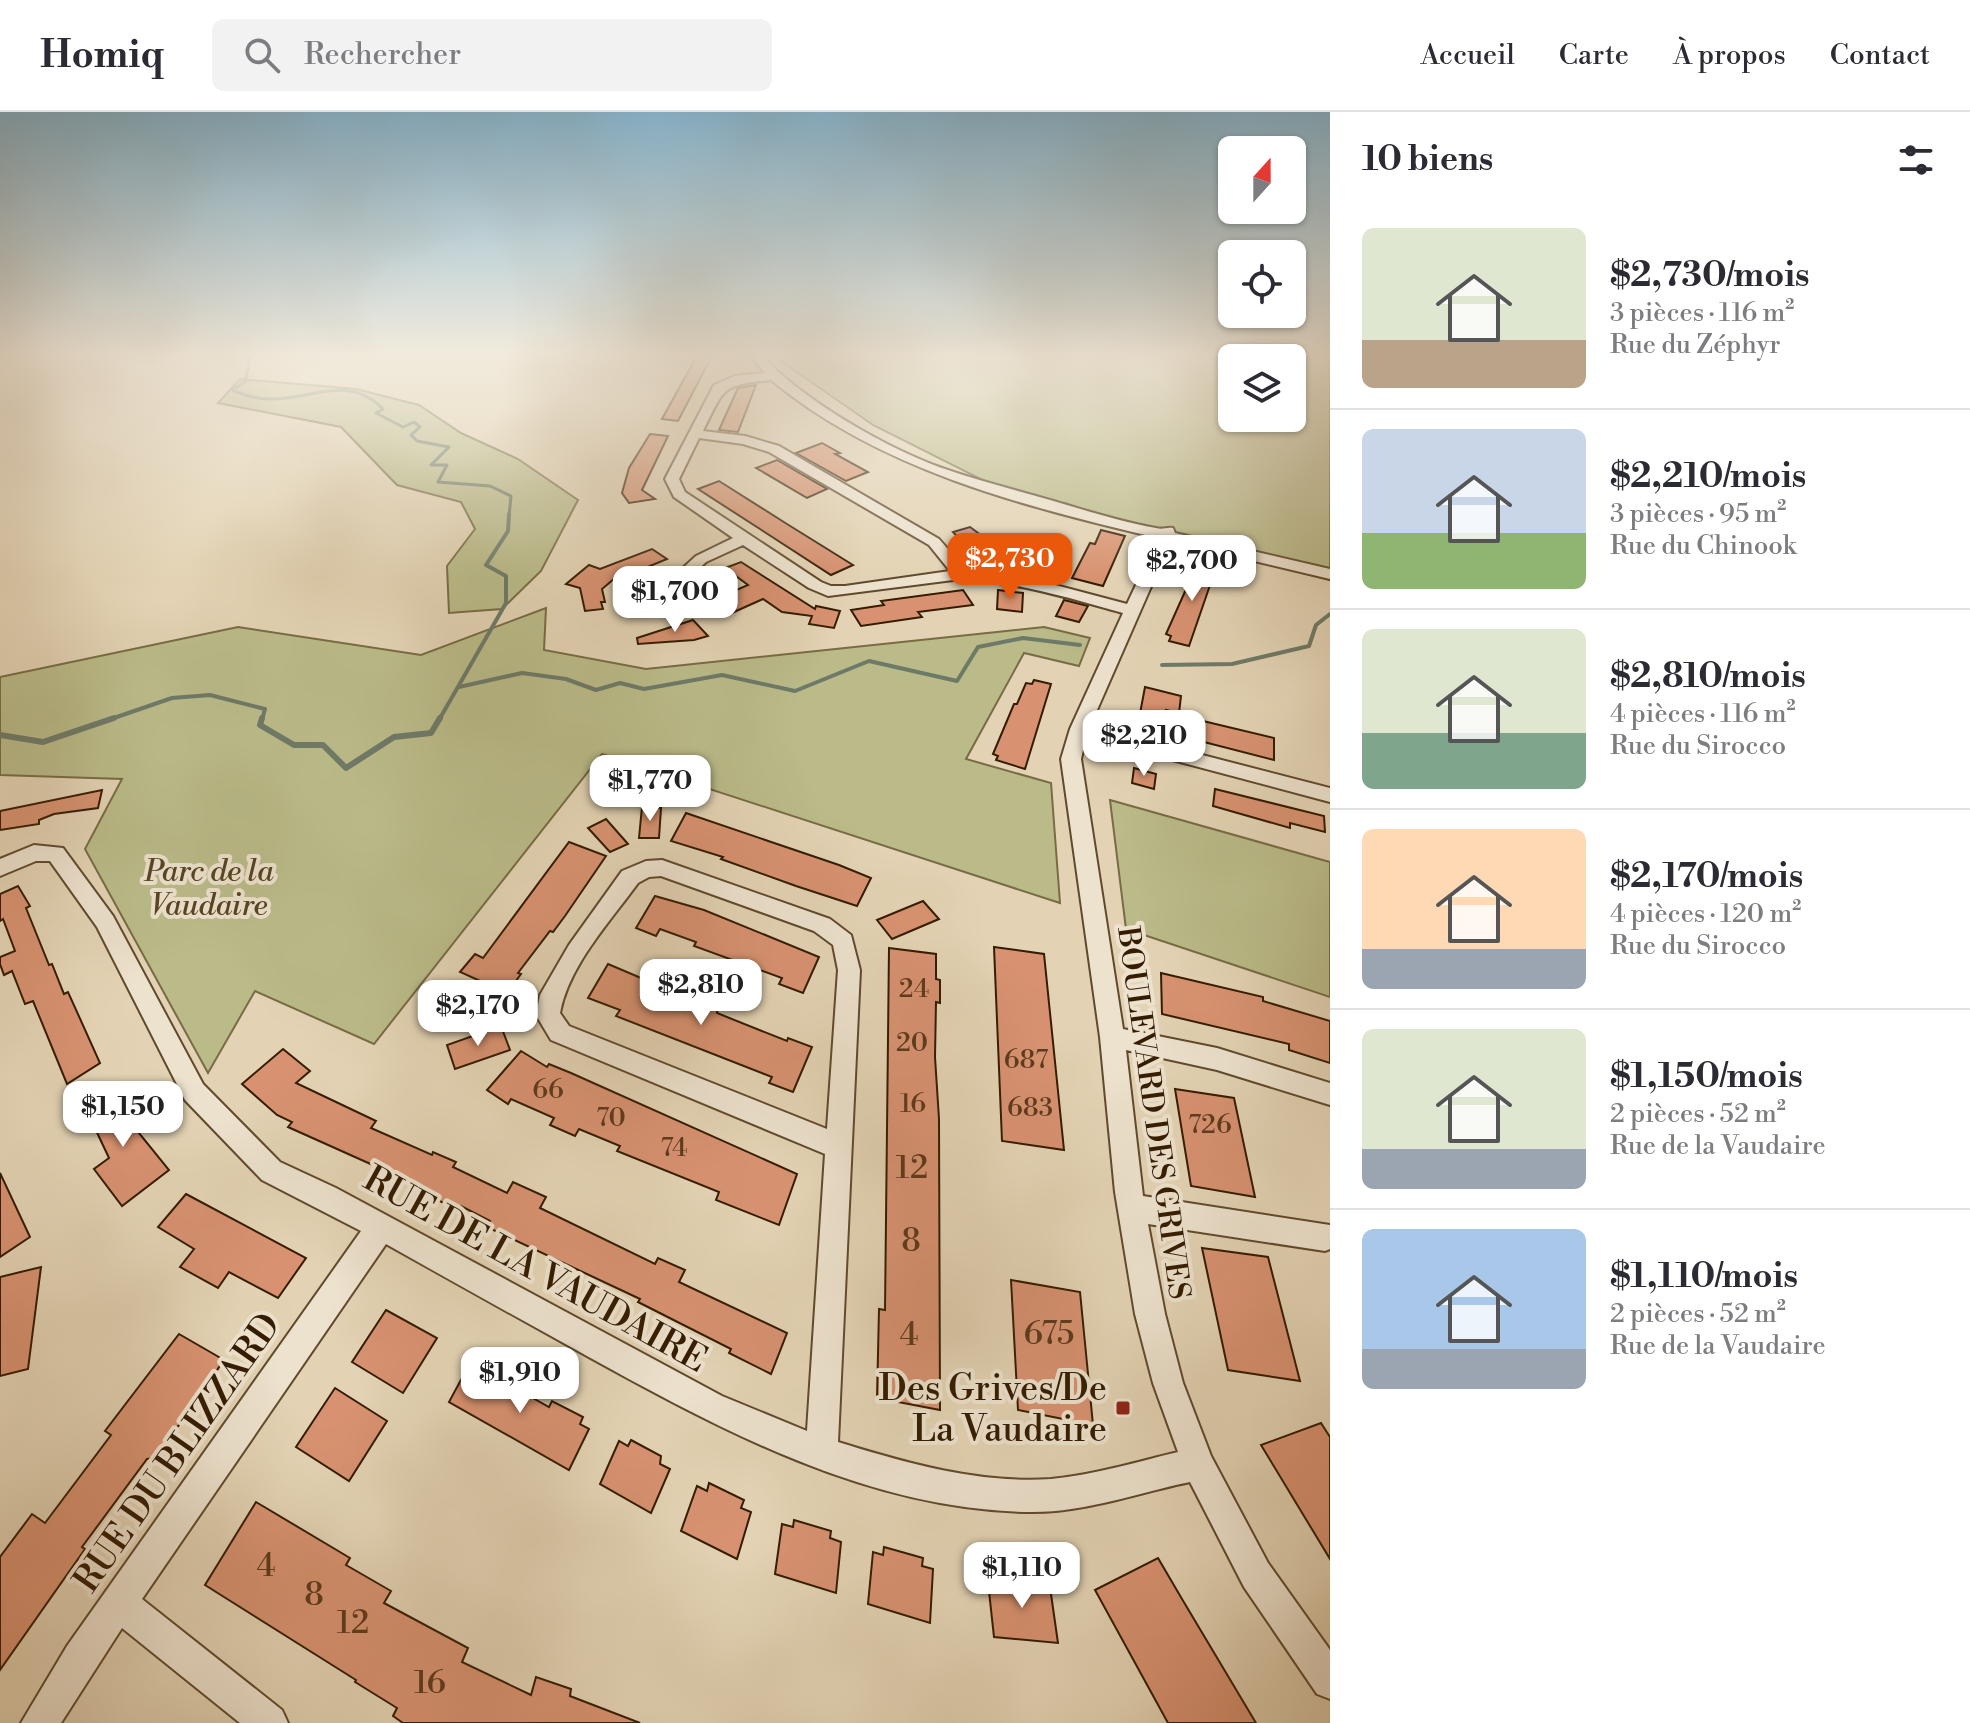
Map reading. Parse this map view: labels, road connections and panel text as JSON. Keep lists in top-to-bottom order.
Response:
{
  "streets": {
    "street": ["BOULEVARD DES GRIVES", "RUE DE LA VAUDAIRE", "RUE DU BLIZZARD"]
  },
  "crossings": [
    ["BOULEVARD DES GRIVES", "RUE DE LA VAUDAIRE"],
    ["RUE DE LA VAUDAIRE", "RUE DU BLIZZARD"]
  ],
  "parks": ["Parc de la Vaudaire"],
  "places": {
    "transit": ["Des Grives/De La Vaudaire"]
  },
  "house_numbers": [
    "24",
    "20",
    "687",
    "66",
    "16",
    "683",
    "70",
    "726",
    "74",
    "12",
    "8",
    "675",
    "4",
    "4",
    "8",
    "12",
    "16"
  ],
  "north": "top",
  "page": {
    "header": "Homiq",
    "search": "Rechercher",
    "nav": [
      "Accueil",
      "Carte",
      "À propos",
      "Contact"
    ],
    "heading": "10 biens",
    "list": [
      {
        "name": "$2,730/mois",
        "note": "3 pièces · 116 m² · Rue du Zéphyr"
      },
      {
        "name": "$2,210/mois",
        "note": "3 pièces · 95 m² · Rue du Chinook"
      },
      {
        "name": "$2,810/mois",
        "note": "4 pièces · 116 m² · Rue du Sirocco"
      },
      {
        "name": "$2,170/mois",
        "note": "4 pièces · 120 m² · Rue du Sirocco"
      },
      {
        "name": "$1,150/mois",
        "note": "2 pièces · 52 m² · Rue de la Vaudaire"
      },
      {
        "name": "$1,110/mois",
        "note": "2 pièces · 52 m² · Rue de la Vaudaire"
      }
    ],
    "price": [
      "$2,730",
      "$2,700",
      "$1,700",
      "$2,210",
      "$1,770",
      "$2,810",
      "$2,170",
      "$1,150",
      "$1,910",
      "$1,110"
    ]
  }
}
